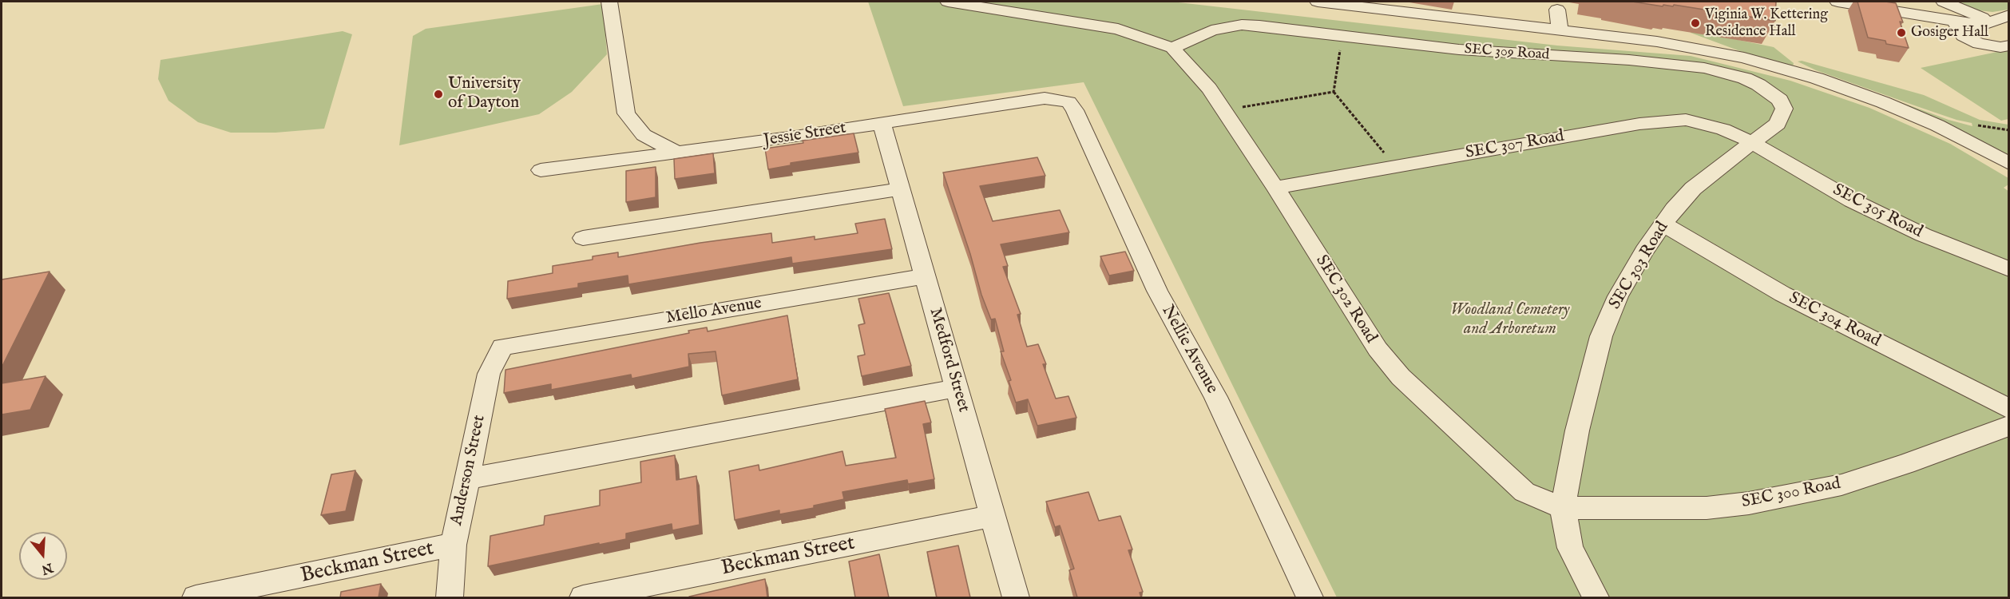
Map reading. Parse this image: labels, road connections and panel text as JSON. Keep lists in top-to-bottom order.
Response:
{
  "streets": {
    "street": [
      "SEC 309 Road",
      "Jessie Street",
      "SEC 307 Road",
      "SEC 305 Road",
      "SEC 303 Road",
      "SEC 302 Road",
      "Mello Avenue",
      "SEC 304 Road",
      "Nellie Avenue",
      "Medford Street",
      "Anderson Street",
      "SEC 300 Road",
      "Beckman Street"
    ]
  },
  "crossings": [
    ["SEC 309 Road", "SEC 307 Road"],
    ["SEC 309 Road", "SEC 305 Road"],
    ["SEC 309 Road", "SEC 303 Road"],
    ["SEC 309 Road", "SEC 302 Road"],
    ["Jessie Street", "Nellie Avenue"],
    ["Jessie Street", "Medford Street"],
    ["SEC 307 Road", "SEC 305 Road"],
    ["SEC 307 Road", "SEC 303 Road"],
    ["SEC 307 Road", "SEC 302 Road"],
    ["SEC 305 Road", "SEC 303 Road"],
    ["SEC 303 Road", "SEC 302 Road"],
    ["SEC 303 Road", "SEC 304 Road"],
    ["SEC 303 Road", "SEC 300 Road"],
    ["SEC 302 Road", "SEC 300 Road"],
    ["Mello Avenue", "Medford Street"],
    ["Mello Avenue", "Anderson Street"],
    ["Medford Street", "Beckman Street"],
    ["Anderson Street", "Beckman Street"]
  ],
  "parks": ["Woodland Cemetery and Arboretum"],
  "places": ["Viginia W. Kettering Residence Hall", "Gosiger Hall", "University of Dayton"],
  "north": "bottom"
}
